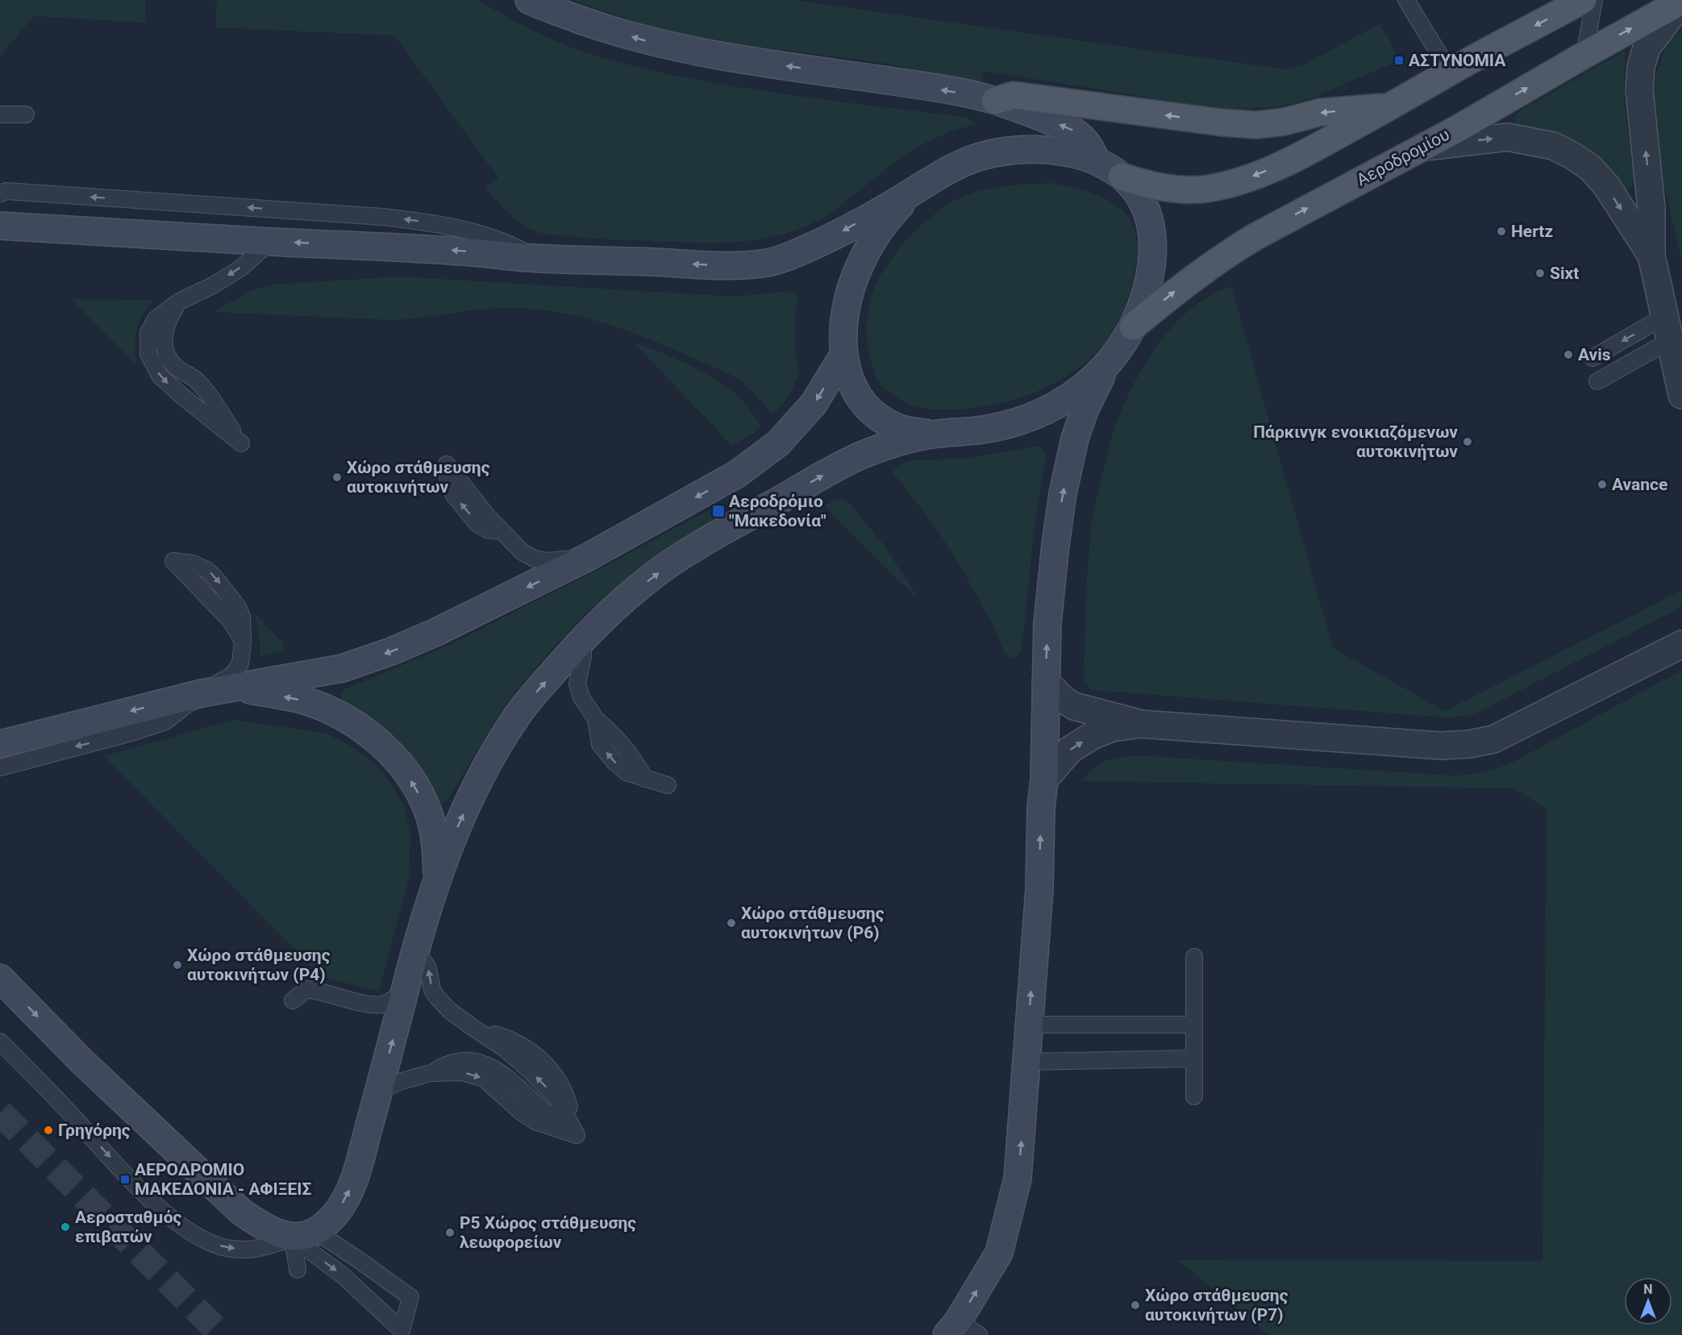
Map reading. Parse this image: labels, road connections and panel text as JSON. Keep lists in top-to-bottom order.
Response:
{
  "streets": {
    "main road": ["Αεροδρομίου"]
  },
  "places": {
    "transit": ["ΑΣΤΥΝΟΜΙΑ", "Αεροδρόμιο \"Μακεδονία\"", "ΑΕΡΟΔΡΟΜΙΟ ΜΑΚΕΔΟΝΙΑ - ΑΦΙΞΕΙΣ"],
    "other": [
      "Hertz",
      "Sixt",
      "Avis",
      "Πάρκινγκ ενοικιαζόμενων αυτοκινήτων",
      "Χώρο στάθμευσης αυτοκινήτων",
      "Avance",
      "Χώρο στάθμευσης αυτοκινήτων (P6)",
      "Χώρο στάθμευσης αυτοκινήτων (P4)",
      "Γρηγόρης",
      "Αεροσταθμός επιβατών",
      "P5 Χώρος στάθμευσης λεωφορείων",
      "Χώρο στάθμευσης αυτοκινήτων (P7)"
    ]
  },
  "north": "top"
}
